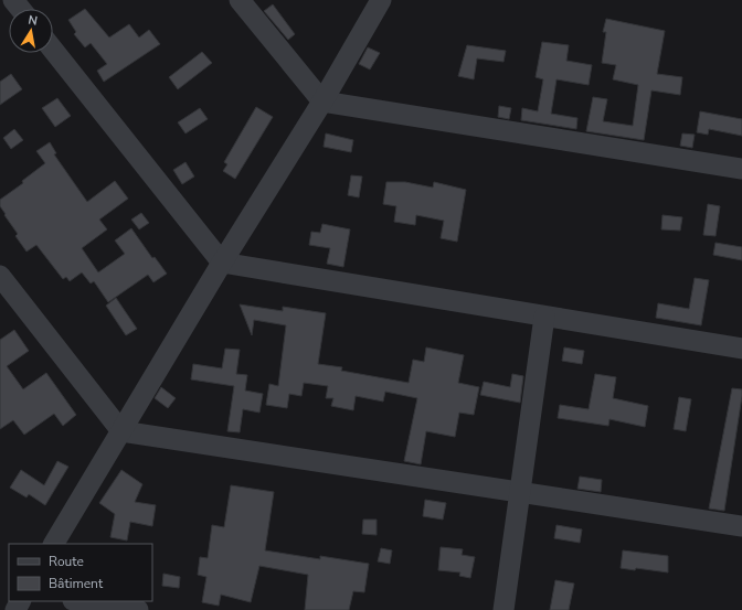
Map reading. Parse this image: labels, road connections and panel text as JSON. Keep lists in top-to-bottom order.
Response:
{
  "legend": ["Route", "Bâtiment"],
  "north": "top"
}
